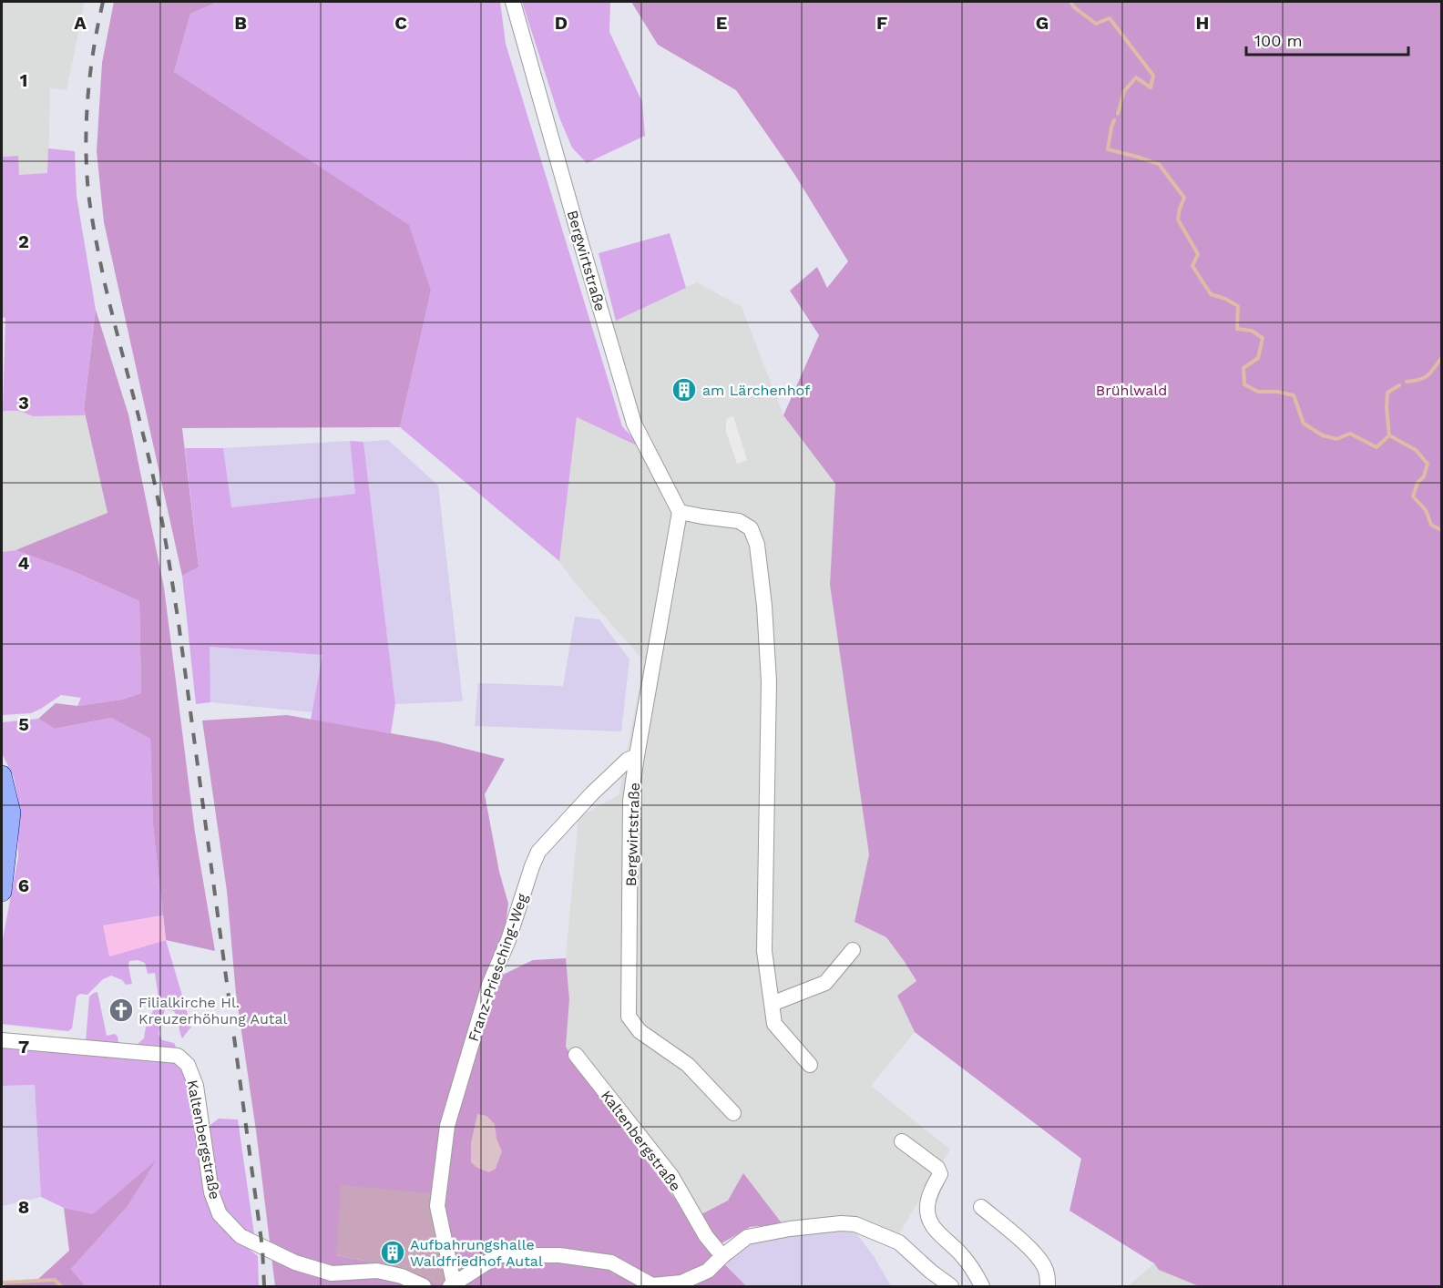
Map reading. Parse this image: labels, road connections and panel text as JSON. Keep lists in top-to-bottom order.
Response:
{
  "streets": {
    "street": ["Bergwirtstraße", "Franz-Priesching-Weg", "Kaltenbergstraße"]
  },
  "crossings": [
    ["Bergwirtstraße", "Franz-Priesching-Weg"]
  ],
  "parks": ["Brühlwald"],
  "places": {
    "building": ["am Lärchenhof", "Aufbahrungshalle Waldfriedhof Autal"],
    "church": ["Filialkirche Hl. Kreuzerhöhung Autal"]
  },
  "scale_bar": "100 m",
  "grid": {
    "columns": [
      "A",
      "B",
      "C",
      "D",
      "E",
      "F",
      "G",
      "H"
    ],
    "rows": [
      "1",
      "2",
      "3",
      "4",
      "5",
      "6",
      "7",
      "8"
    ]
  }
}
